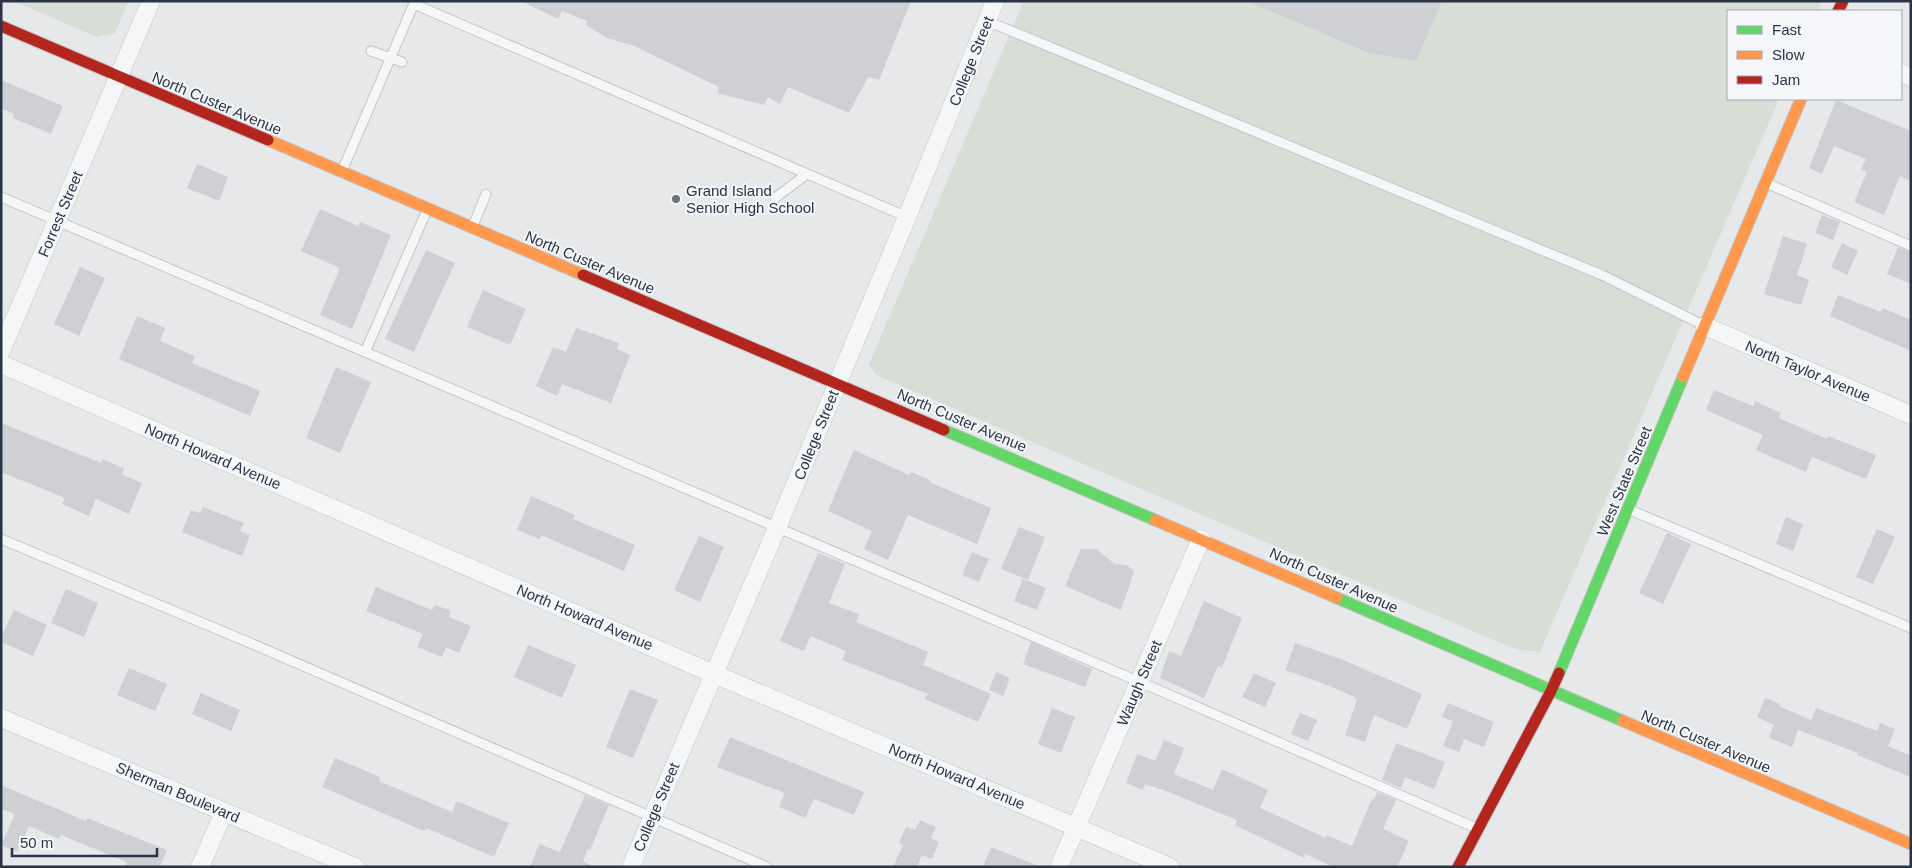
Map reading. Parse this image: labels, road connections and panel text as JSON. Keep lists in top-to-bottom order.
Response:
{
  "streets": {
    "street": [
      "College Street",
      "North Custer Avenue",
      "Forrest Street",
      "North Taylor Avenue",
      "North Howard Avenue",
      "West State Street",
      "Waugh Street",
      "Sherman Boulevard"
    ]
  },
  "crossings": [
    ["College Street", "North Custer Avenue"],
    ["College Street", "North Howard Avenue"],
    ["North Custer Avenue", "Forrest Street"],
    ["North Custer Avenue", "West State Street"],
    ["North Custer Avenue", "Waugh Street"],
    ["North Taylor Avenue", "West State Street"],
    ["North Howard Avenue", "Waugh Street"]
  ],
  "places": ["Grand Island Senior High School"],
  "legend": ["Fast", "Slow", "Jam"],
  "scale_bar": "50 m"
}
